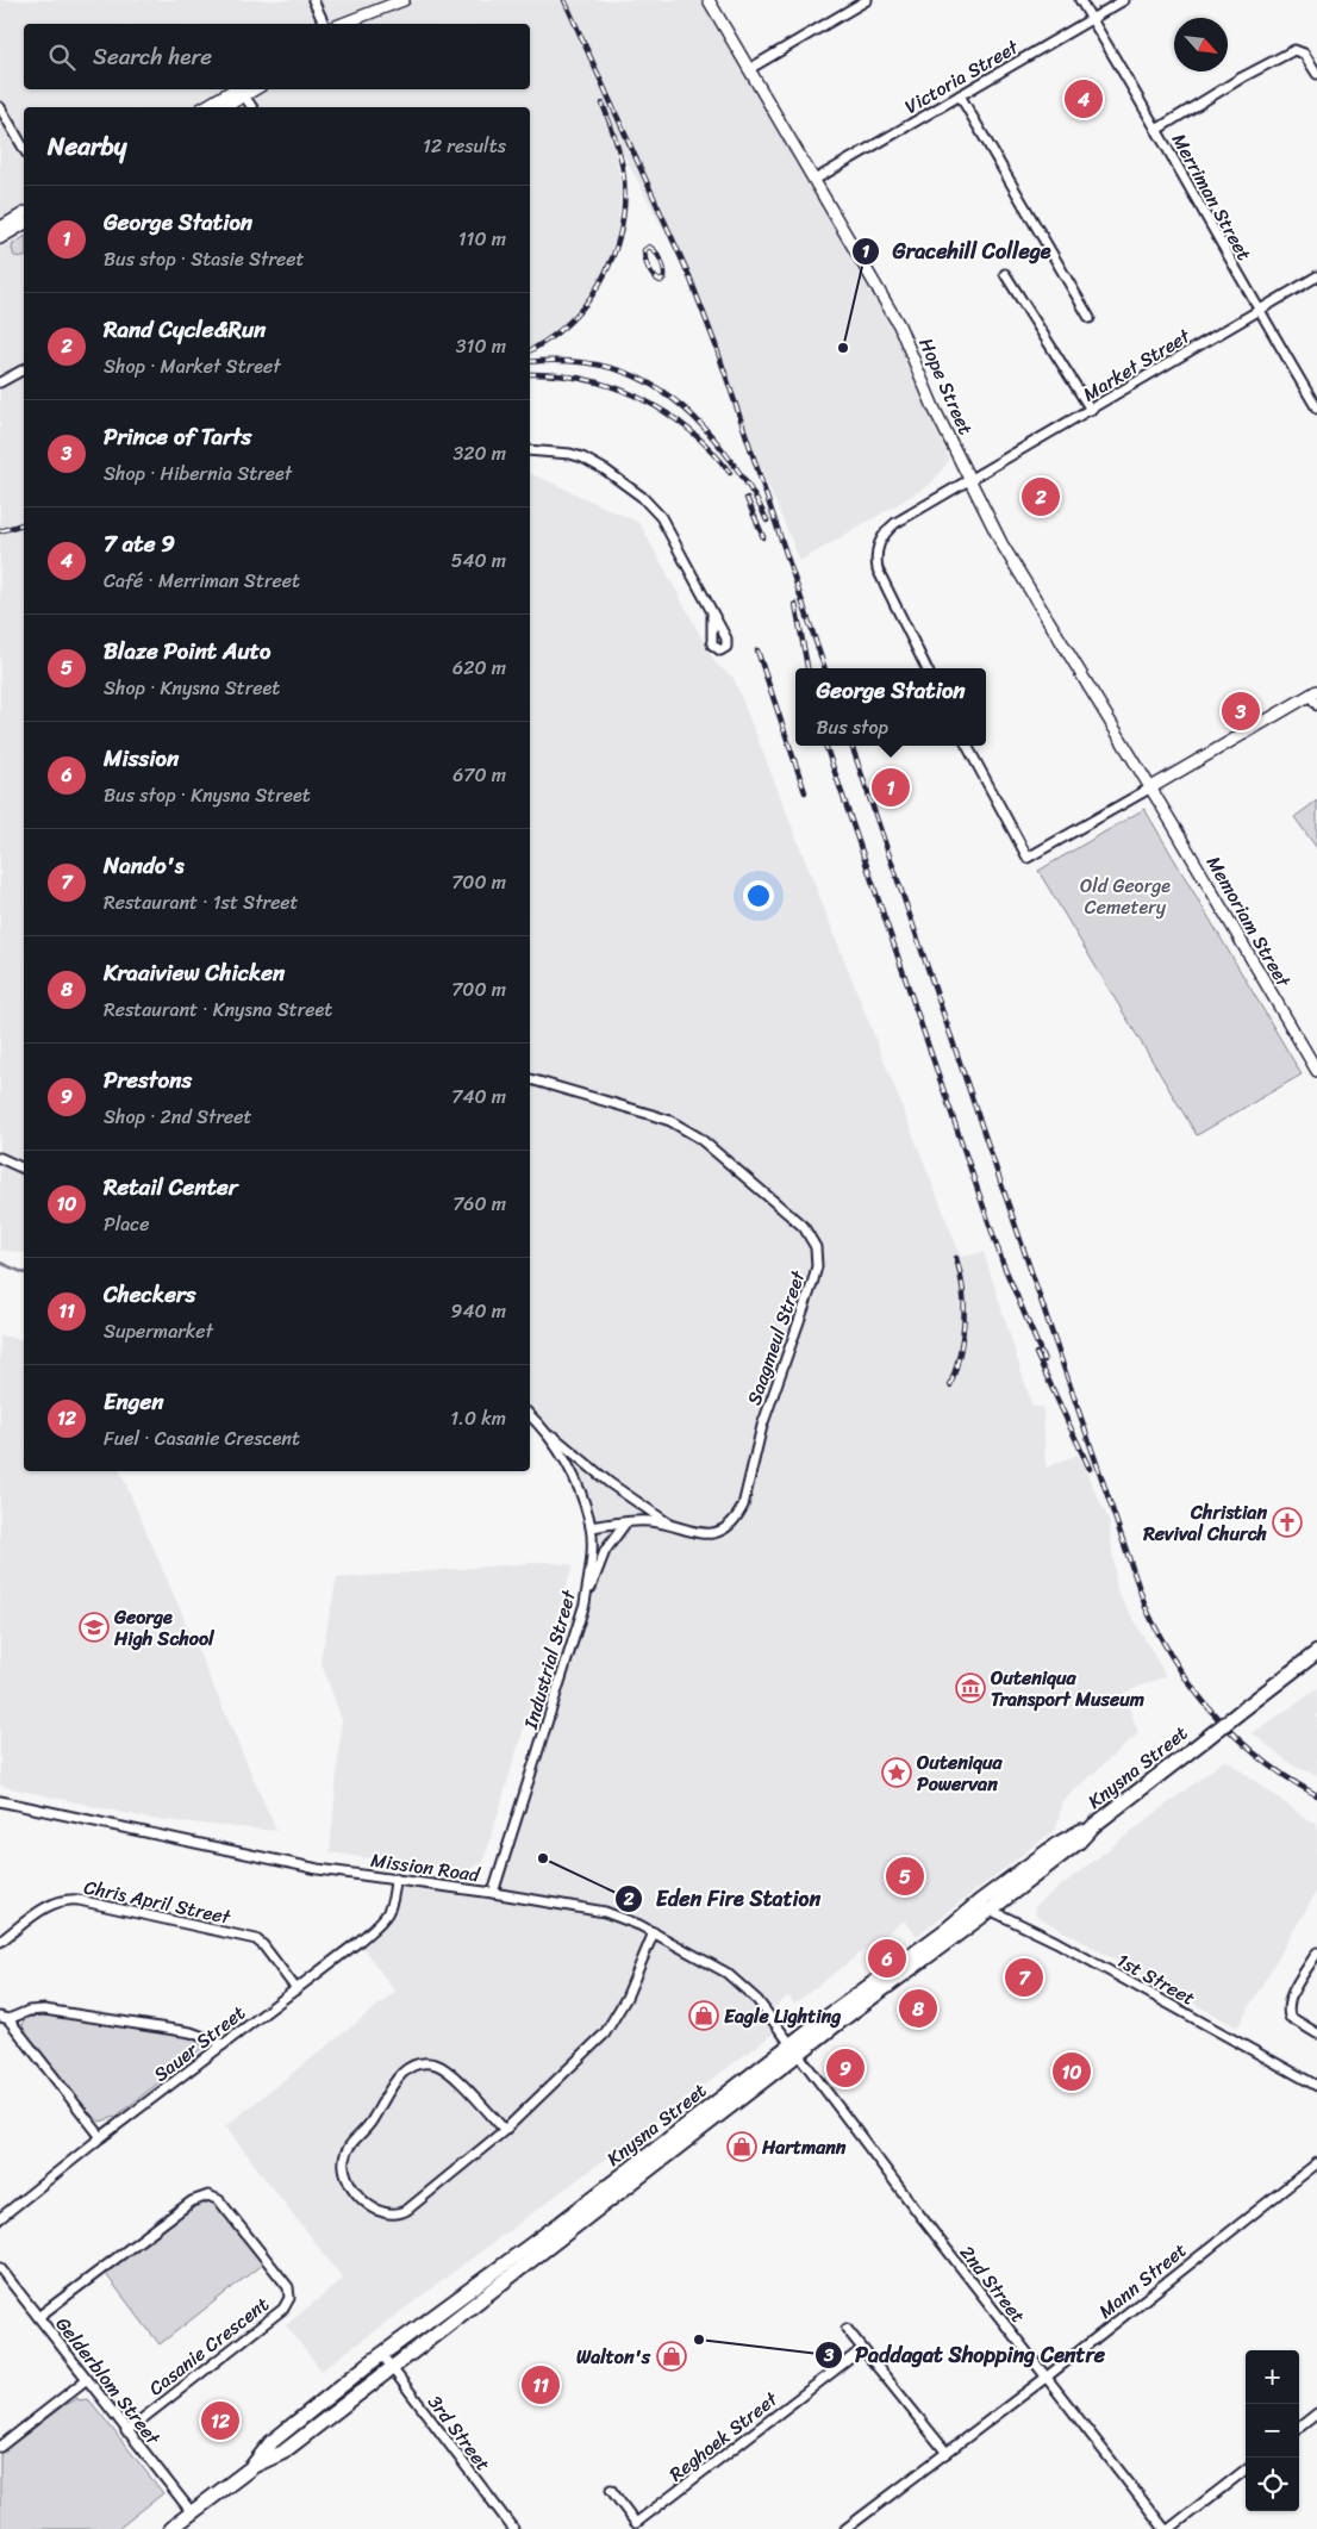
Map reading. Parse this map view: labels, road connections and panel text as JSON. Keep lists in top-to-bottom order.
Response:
{
  "streets": {
    "highway": ["Knysna Street"],
    "street": [
      "Victoria Street",
      "Merriman Street",
      "Market Street",
      "Hope Street",
      "Memoriam Street",
      "Saagmeul Street",
      "Industrial Street",
      "Mission Road",
      "Chris April Street",
      "1st Street",
      "Sauer Street",
      "Mann Street",
      "2nd Street",
      "Casanie Crescent",
      "Gelderblom Street",
      "3rd Street",
      "Reghoek Street"
    ]
  },
  "crossings": [
    ["Victoria Street", "Merriman Street"],
    ["Victoria Street", "Hope Street"],
    ["Merriman Street", "Market Street"],
    ["Market Street", "Hope Street"],
    ["Hope Street", "Memoriam Street"],
    ["Saagmeul Street", "Industrial Street"],
    ["Industrial Street", "Mission Road"],
    ["Knysna Street", "Mission Road"],
    ["Knysna Street", "1st Street"],
    ["Knysna Street", "2nd Street"],
    ["Knysna Street", "Gelderblom Street"],
    ["Knysna Street", "3rd Street"],
    ["Mission Road", "Sauer Street"],
    ["Mission Road", "2nd Street"],
    ["Chris April Street", "Sauer Street"],
    ["Mann Street", "2nd Street"],
    ["Casanie Crescent", "Gelderblom Street"]
  ],
  "parks": ["Old George Cemetery"],
  "places": {
    "other": ["Gracehill College", "Eden Fire Station", "Paddagat Shopping Centre"],
    "church": ["Christian Revival Church"],
    "school or university": ["George High School"],
    "museum": ["Outeniqua Transport Museum"],
    "place": ["Outeniqua Powervan"],
    "shop": ["Eagle Lighting", "Hartmann", "Walton's"]
  },
  "north": "bottom right",
  "page": {
    "search": "Search here",
    "pins": [
      "4",
      "2",
      "3",
      "1",
      "5",
      "6",
      "7",
      "8",
      "9",
      "10",
      "11",
      "12"
    ],
    "heading": ["Nearby", "12 results"],
    "list": [
      {
        "mark": "1",
        "name": "George Station",
        "note": "Bus stop · Stasie Street",
        "value": "110 m"
      },
      {
        "mark": "2",
        "name": "Rand Cycle&Run",
        "note": "Shop · Market Street",
        "value": "310 m"
      },
      {
        "mark": "3",
        "name": "Prince of Tarts",
        "note": "Shop · Hibernia Street",
        "value": "320 m"
      },
      {
        "mark": "4",
        "name": "7 ate 9",
        "note": "Café · Merriman Street",
        "value": "540 m"
      },
      {
        "mark": "5",
        "name": "Blaze Point Auto",
        "note": "Shop · Knysna Street",
        "value": "620 m"
      },
      {
        "mark": "6",
        "name": "Mission",
        "note": "Bus stop · Knysna Street",
        "value": "670 m"
      },
      {
        "mark": "7",
        "name": "Nando's",
        "note": "Restaurant · 1st Street",
        "value": "700 m"
      },
      {
        "mark": "8",
        "name": "Kraaiview Chicken",
        "note": "Restaurant · Knysna Street",
        "value": "700 m"
      },
      {
        "mark": "9",
        "name": "Prestons",
        "note": "Shop · 2nd Street",
        "value": "740 m"
      },
      {
        "mark": "10",
        "name": "Retail Center",
        "note": "Place",
        "value": "760 m"
      },
      {
        "mark": "11",
        "name": "Checkers",
        "note": "Supermarket",
        "value": "940 m"
      },
      {
        "mark": "12",
        "name": "Engen",
        "note": "Fuel · Casanie Crescent",
        "value": "1.0 km"
      }
    ],
    "popup": ["George Station", "Bus stop"],
    "map_buttons": ["+", "−"]
  }
}
